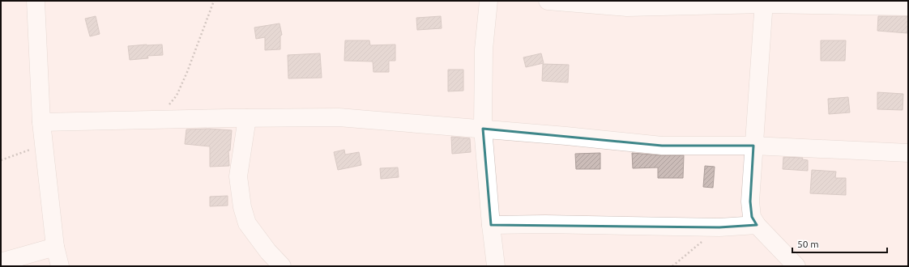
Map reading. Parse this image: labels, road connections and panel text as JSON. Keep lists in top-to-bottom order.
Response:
{
  "scale_bar": "50 m"
}
